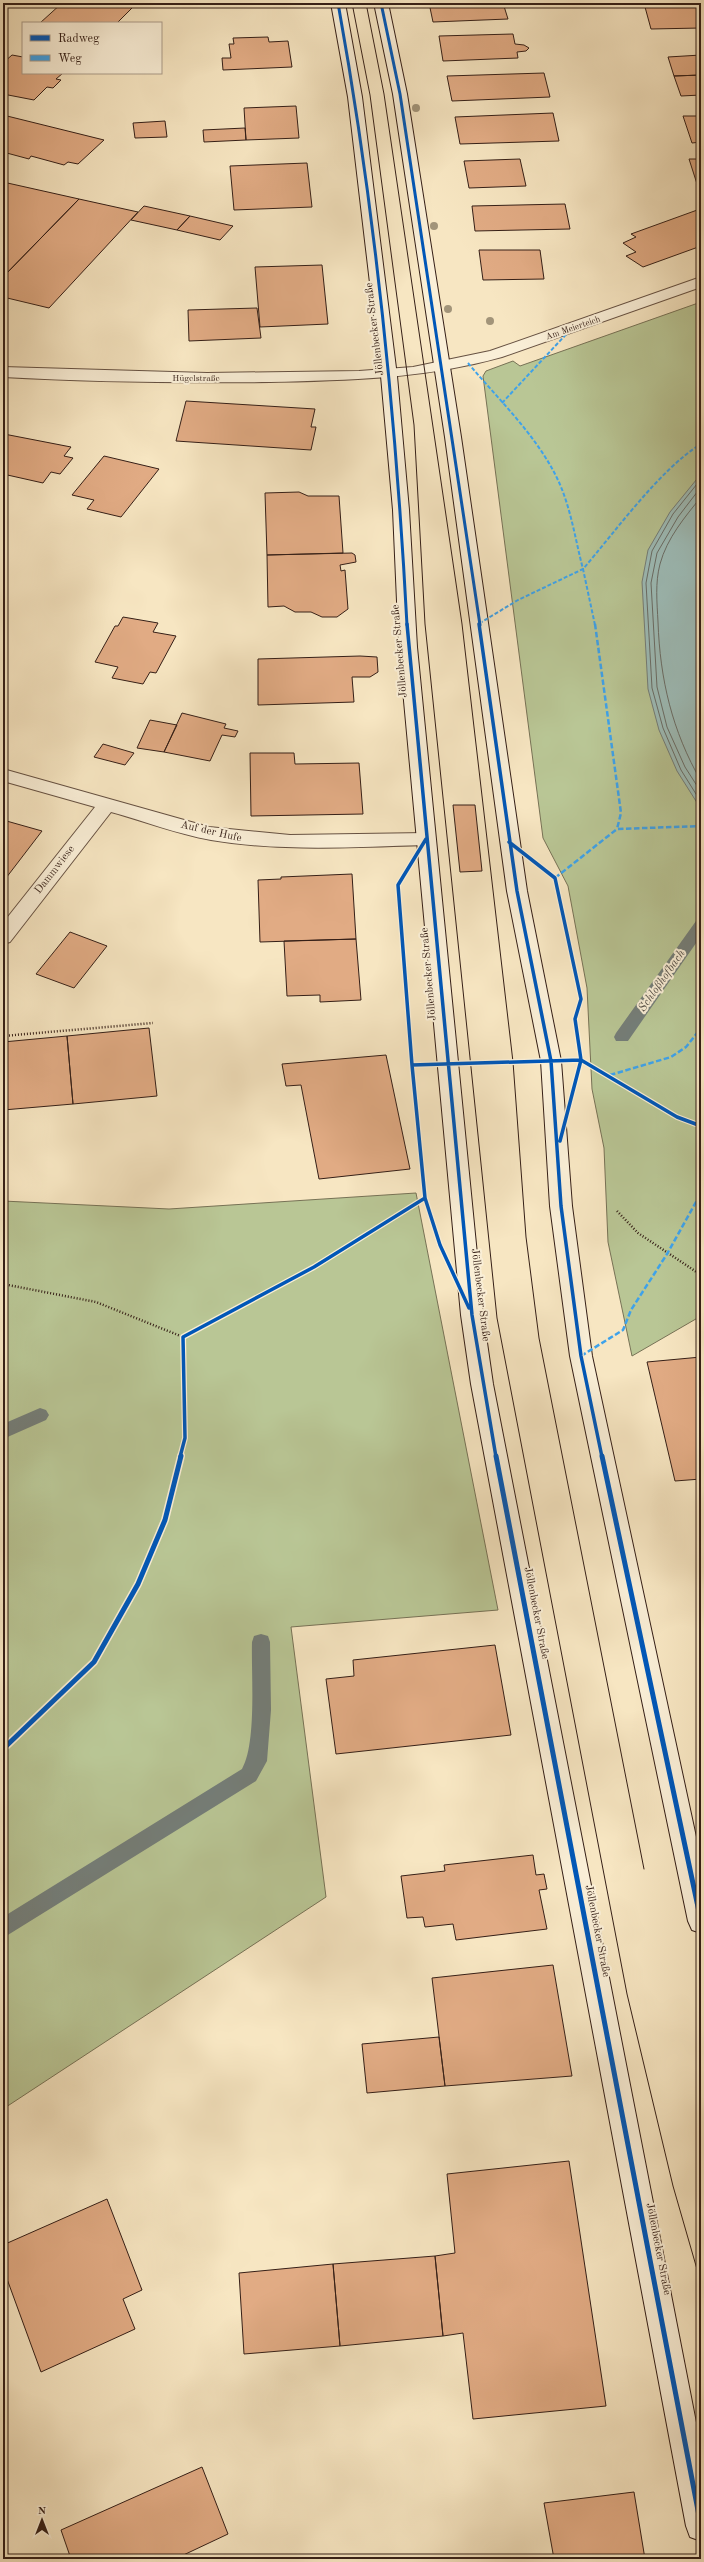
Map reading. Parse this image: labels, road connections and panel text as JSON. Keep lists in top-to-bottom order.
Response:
{
  "streets": {
    "main road": [
      "Am Meierteich",
      "Jöllenbecker Straße",
      "Hügelstraße",
      "Auf der Hufe",
      "Dammwiese"
    ]
  },
  "crossings": [
    ["Am Meierteich", "Jöllenbecker Straße"],
    ["Jöllenbecker Straße", "Hügelstraße"],
    ["Jöllenbecker Straße", "Auf der Hufe"],
    ["Auf der Hufe", "Dammwiese"]
  ],
  "water": ["Schloßhofbach"],
  "legend": ["Radweg", "Weg"],
  "north": "top"
}
